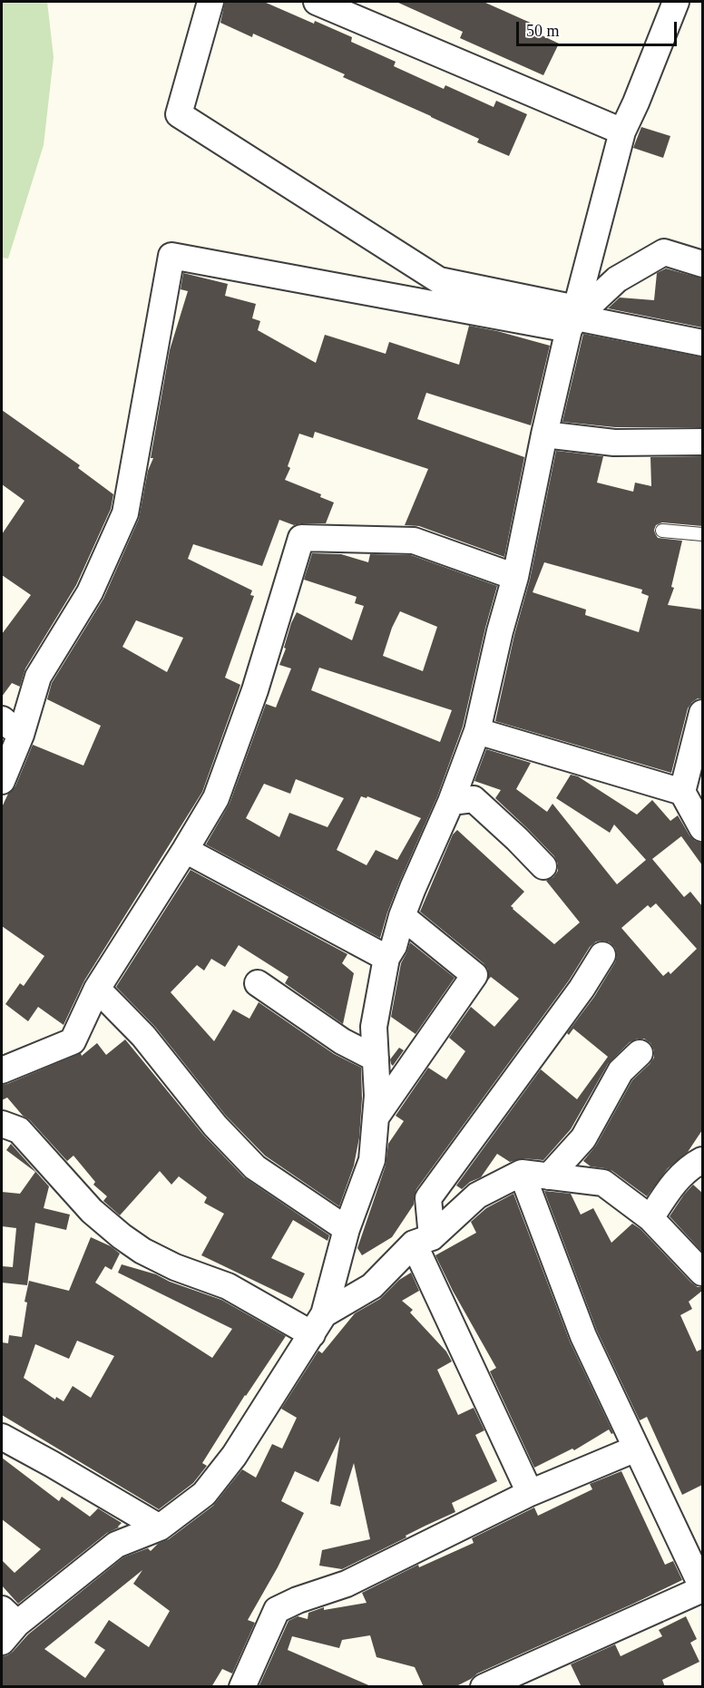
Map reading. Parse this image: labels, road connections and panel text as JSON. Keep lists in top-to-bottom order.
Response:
{
  "scale_bar": "50 m"
}
